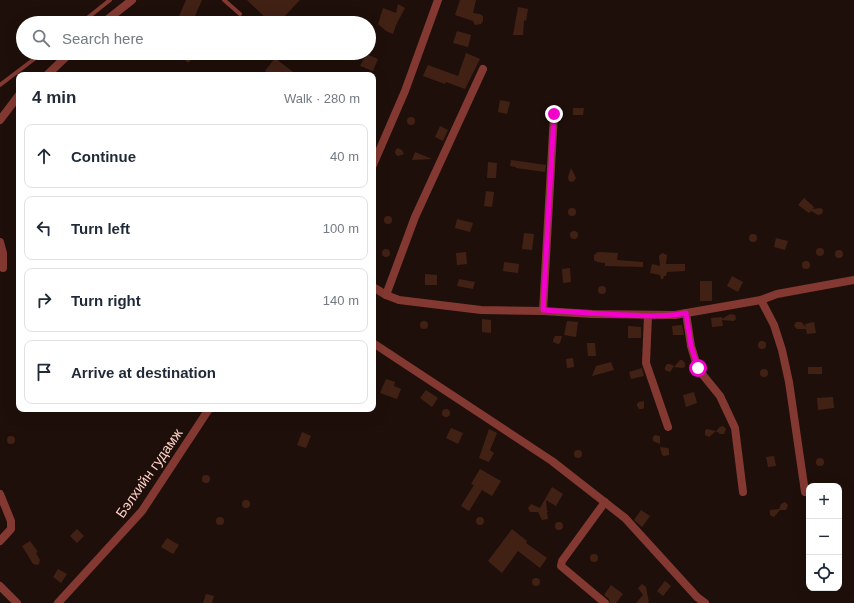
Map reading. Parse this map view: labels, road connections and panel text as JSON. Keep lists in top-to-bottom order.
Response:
{
  "streets": {
    "street": ["Бэлхийн гудамж"]
  },
  "page": {
    "search": "Search here",
    "heading": ["4 min", "Walk · 280 m"],
    "list": [
      ["Continue", "40 m"],
      ["Turn left", "100 m"],
      ["Turn right", "140 m"],
      "Arrive at destination"
    ],
    "map_buttons": ["+", "−"]
  }
}
